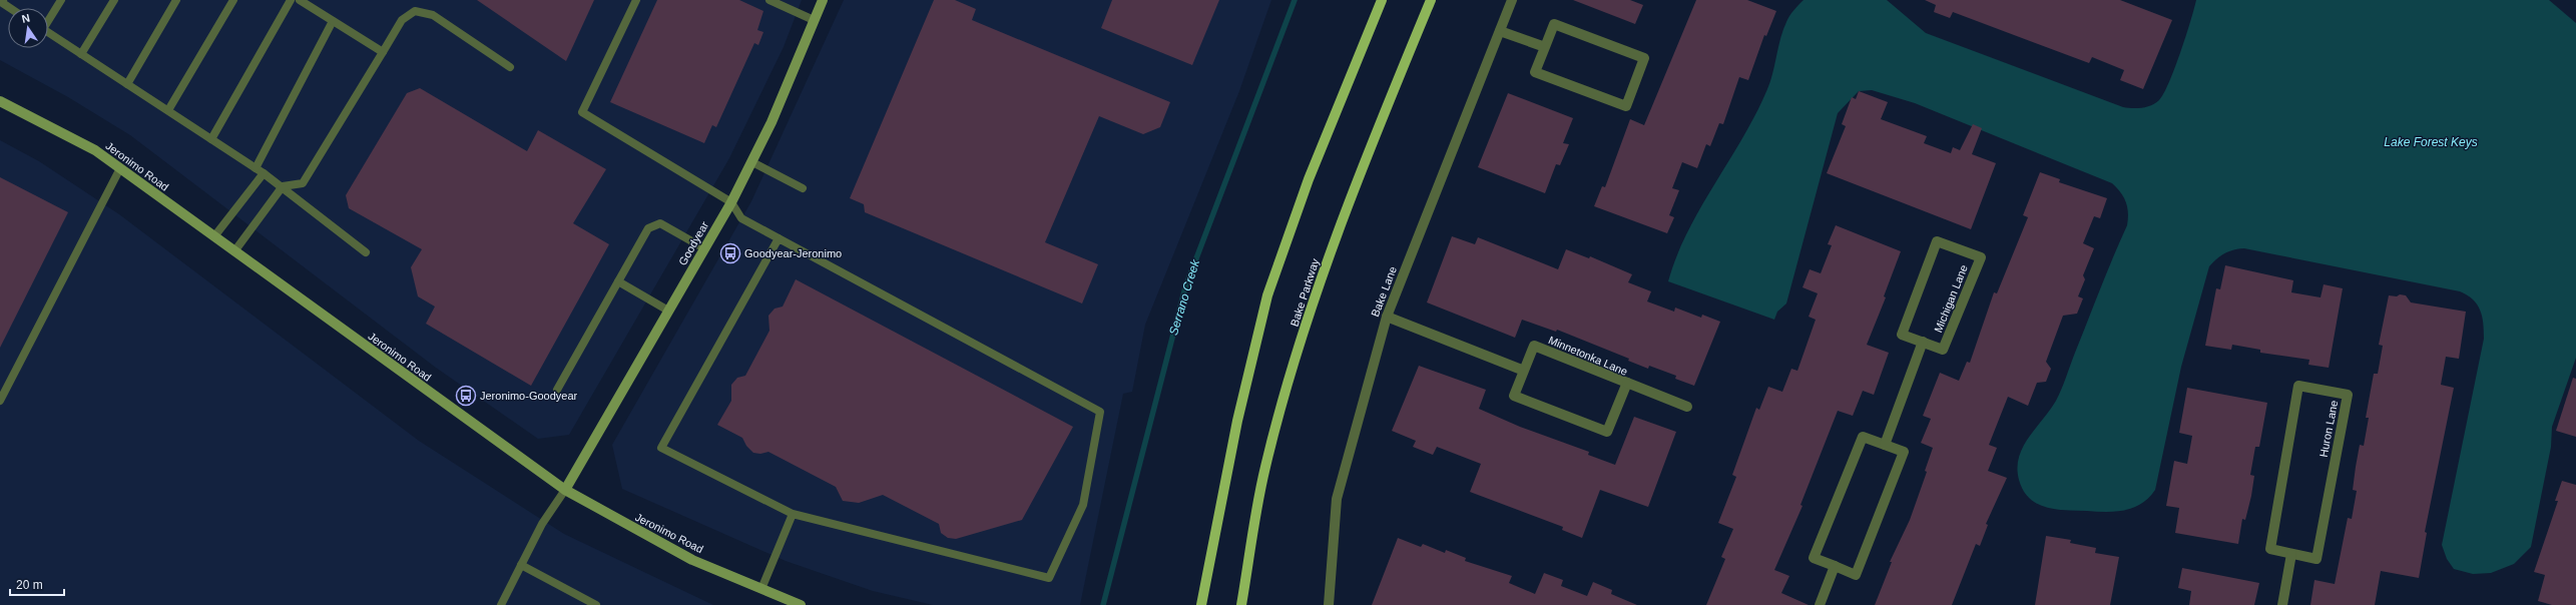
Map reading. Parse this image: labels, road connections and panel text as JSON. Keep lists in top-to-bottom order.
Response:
{
  "streets": {
    "main road": ["Jeronimo Road", "Goodyear", "Bake Parkway"],
    "street": [
      "Bake Lane",
      "Michigan Lane",
      "Minnetonka Lane",
      "Huron Lane"
    ]
  },
  "crossings": [
    ["Jeronimo Road", "Goodyear"]
  ],
  "water": ["Lake Forest Keys", "Serrano Creek"],
  "places": {
    "bus stop": ["Goodyear-Jeronimo", "Jeronimo-Goodyear"]
  },
  "scale_bar": "20 m",
  "north": "top"
}
